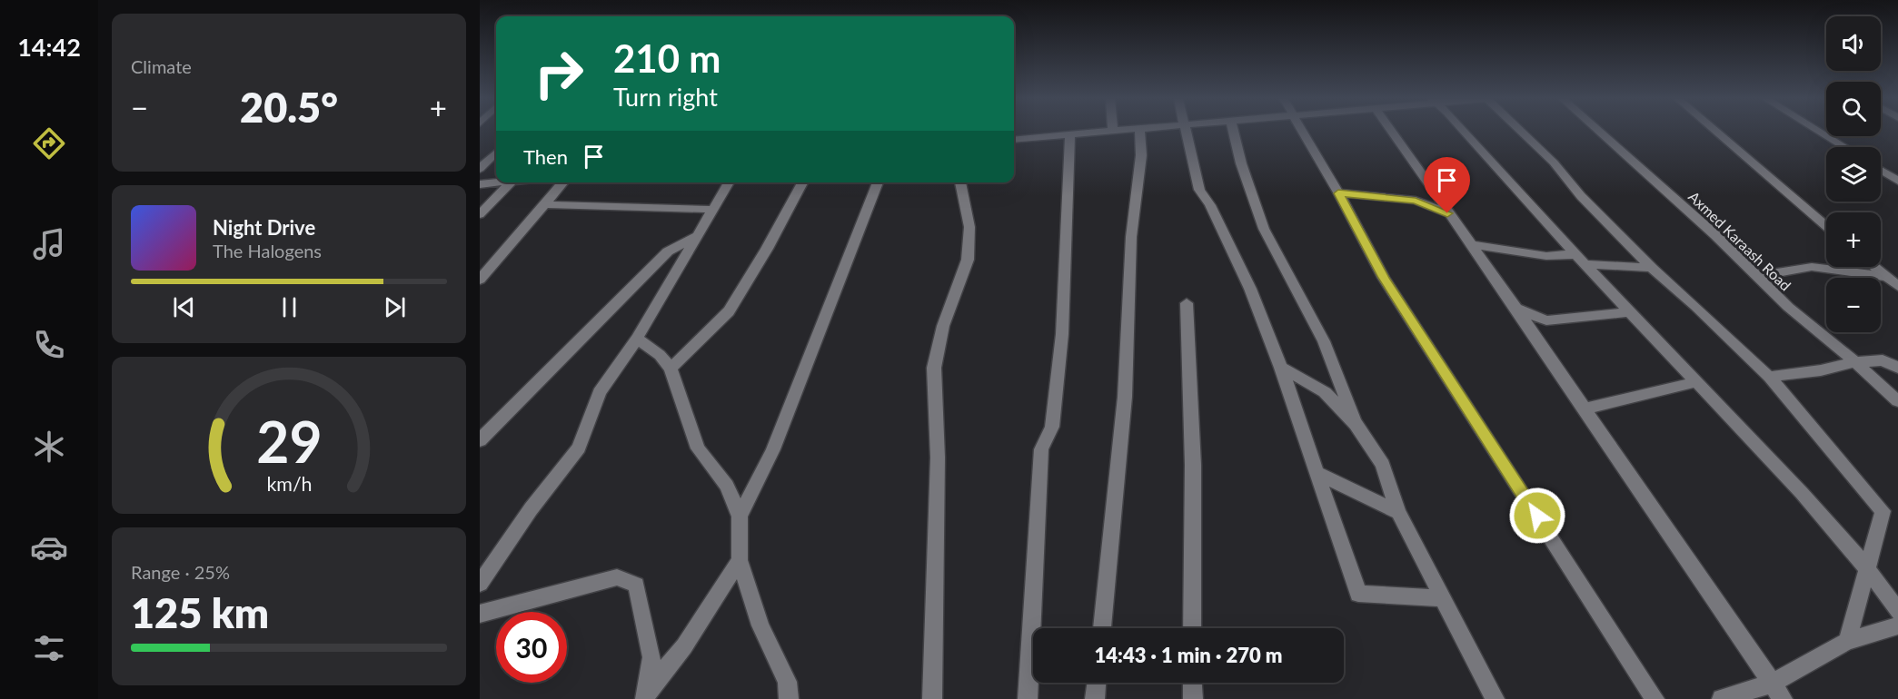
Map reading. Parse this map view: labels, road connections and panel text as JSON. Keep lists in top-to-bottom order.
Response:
{
  "streets": {
    "street": ["Axmed Karaash Road"]
  },
  "page": {
    "tabs": "14:42",
    "tile": [
      "Climate",
      ["Range · 25%", "125 km"]
    ],
    "map_buttons": ["+", "−"],
    "turn": ["210 m", "Turn right"],
    "heat": ["−", "20.5°", "+"],
    "then": "Then",
    "song": ["Night Drive", "The Halogens"],
    "limit": "30",
    "trip": "14:43 · 1 min · 270 m",
    "gauge": ["29", "km/h"]
  }
}
